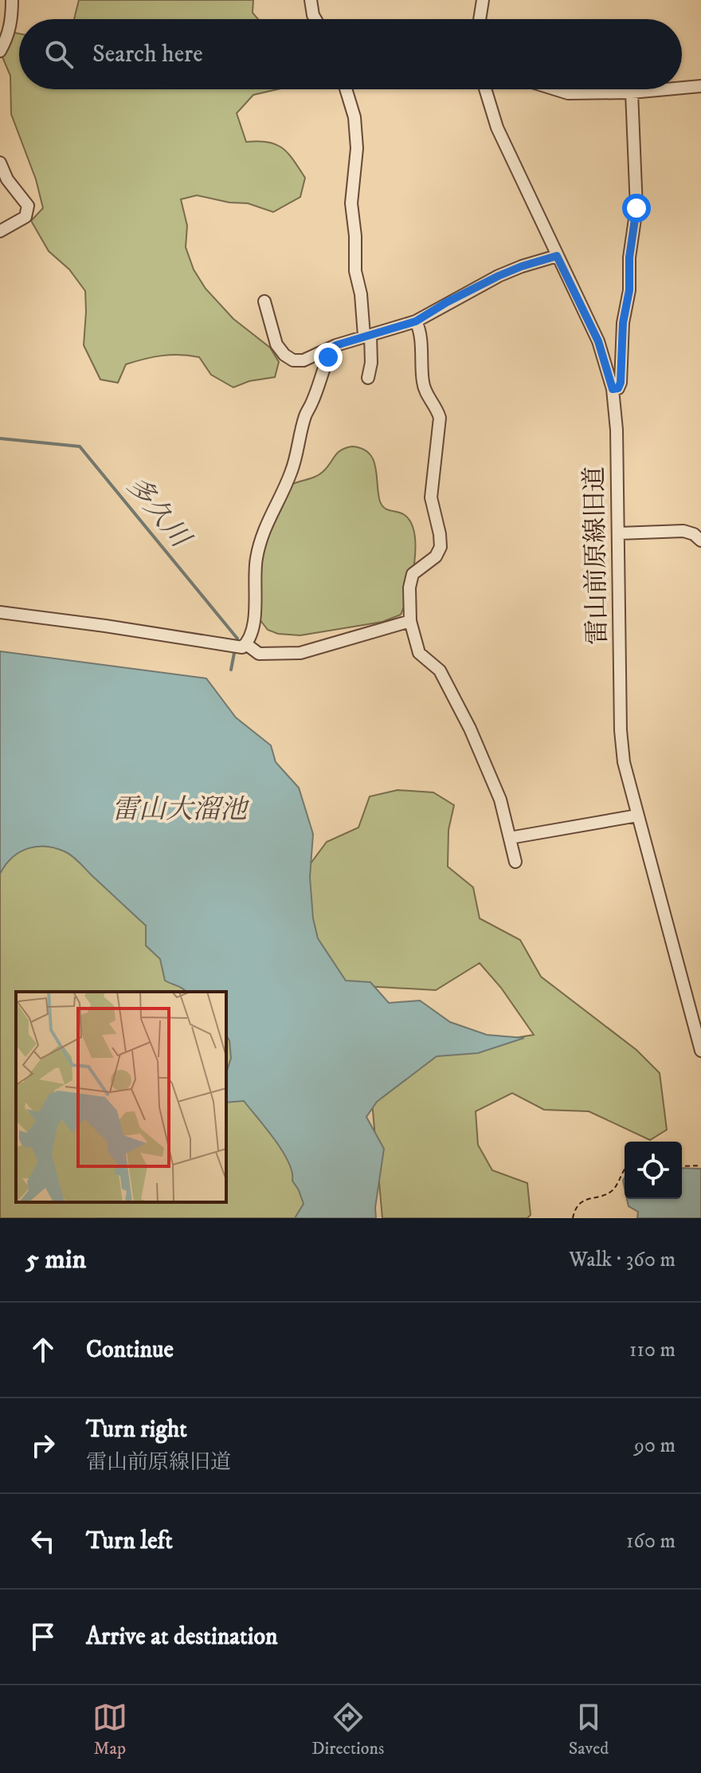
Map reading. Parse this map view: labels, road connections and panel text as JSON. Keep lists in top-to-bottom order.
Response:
{
  "streets": {
    "street": ["雷山前原線旧道"]
  },
  "water": ["多久川", "雷山大溜池"],
  "page": {
    "search": "Search here",
    "heading": ["5 min", "Walk · 360 m"],
    "list": [
      ["Continue", "110 m"],
      ["Turn right", "雷山前原線旧道", "90 m"],
      ["Turn left", "160 m"],
      "Arrive at destination"
    ],
    "nav": ["Map", "Directions", "Saved"]
  }
}
